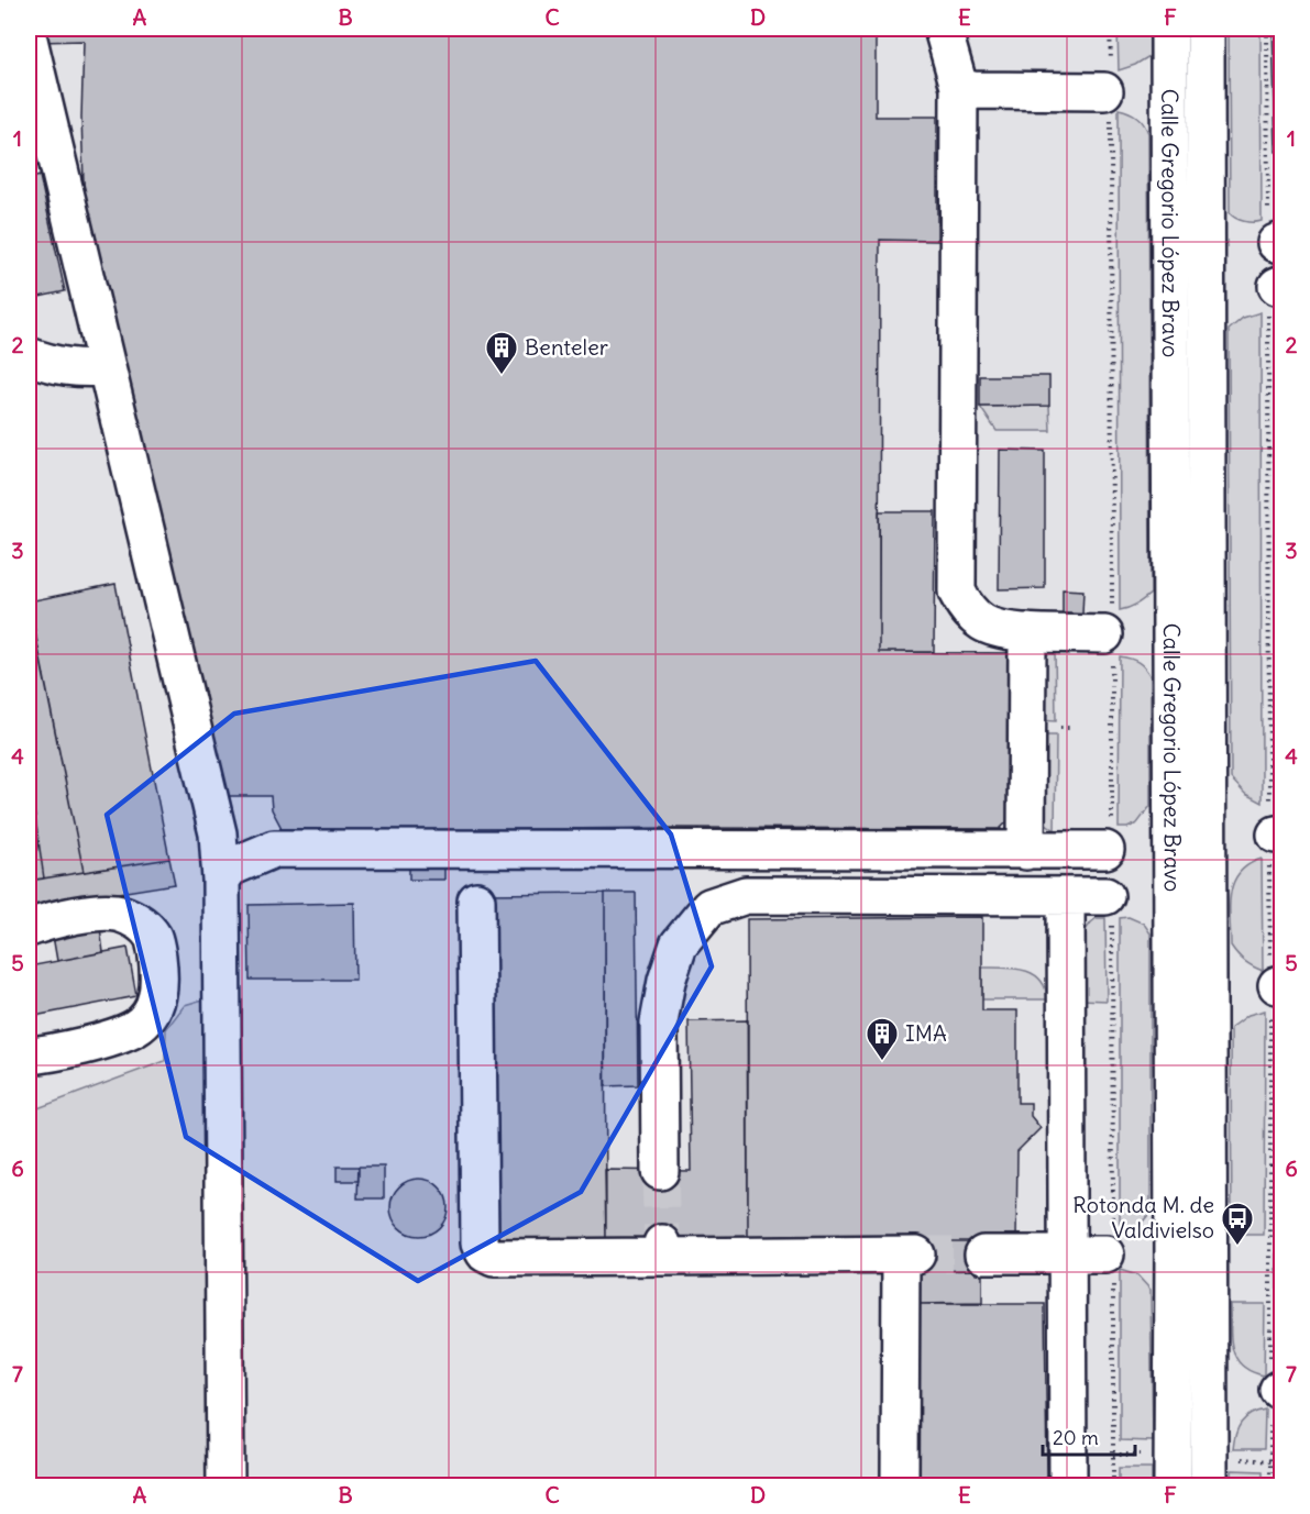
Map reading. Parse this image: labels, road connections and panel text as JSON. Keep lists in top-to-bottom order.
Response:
{
  "streets": {
    "main road": ["Calle Gregorio López Bravo"]
  },
  "places": {
    "building": ["Benteler", "IMA"],
    "bus stop": ["Rotonda M. de Valdivielso"]
  },
  "scale_bar": "20 m",
  "grid": {
    "columns": [
      "A",
      "B",
      "C",
      "D",
      "E",
      "F"
    ],
    "rows": [
      "1",
      "2",
      "3",
      "4",
      "5",
      "6",
      "7"
    ]
  }
}
